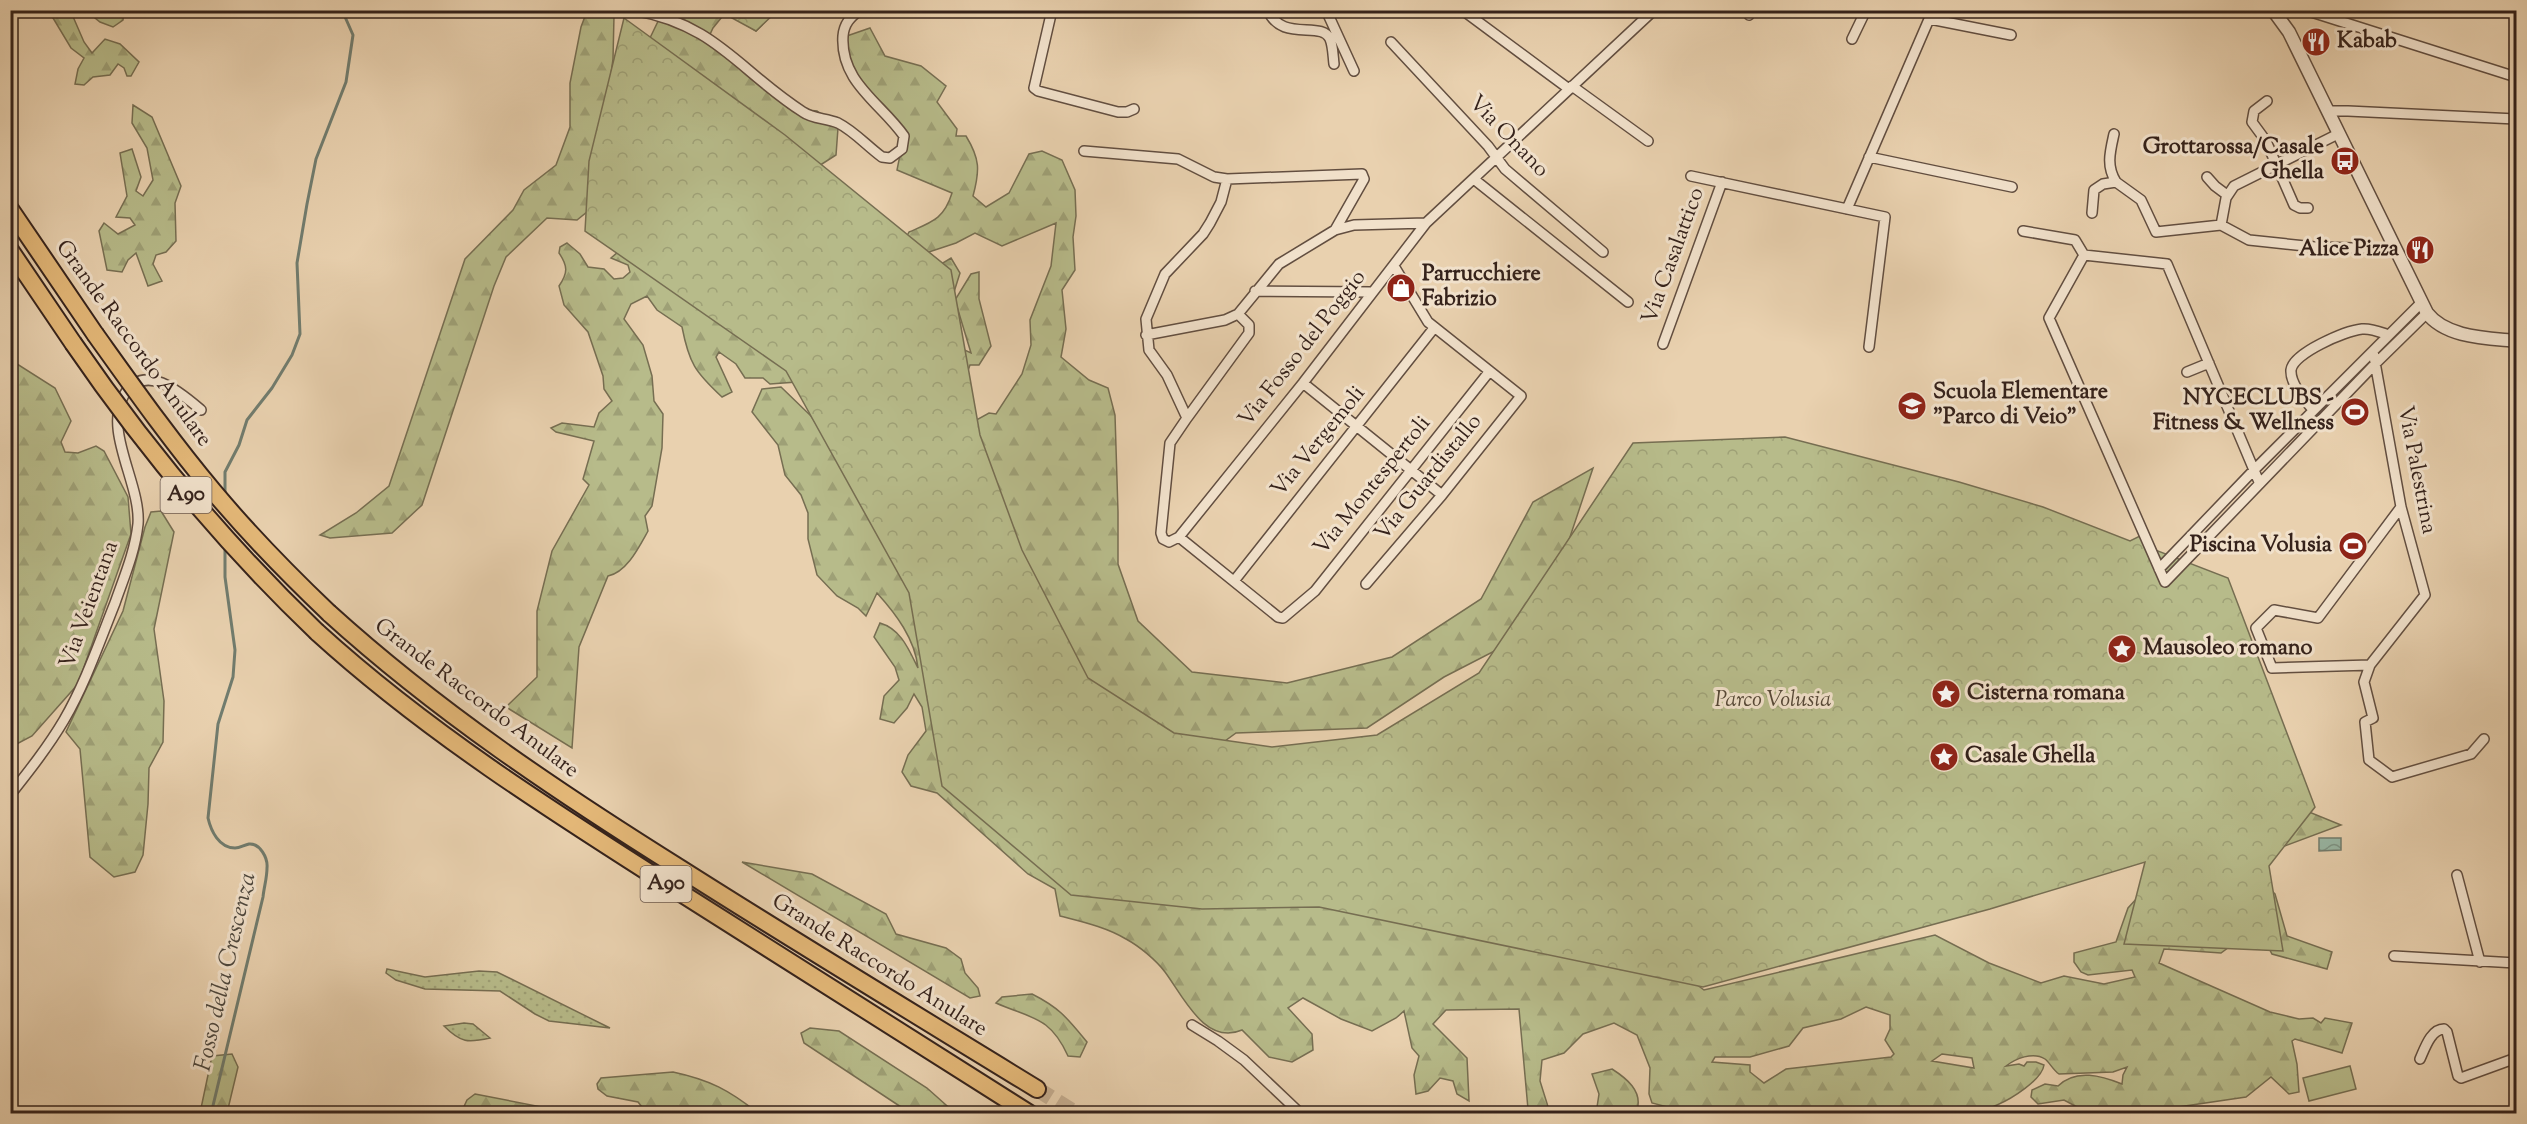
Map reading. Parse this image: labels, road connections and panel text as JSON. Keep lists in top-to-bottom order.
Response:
{
  "streets": {
    "highway": ["Grande Raccordo Anulare", "A90"],
    "street": [
      "Via Onano",
      "Via Casalattico",
      "Via Fosso del Poggio",
      "Via Vergemoli",
      "Via Palestrina",
      "Via Guardistallo",
      "Via Montespertoli",
      "Via Veientana"
    ]
  },
  "crossings": [
    ["Via Onano", "Via Fosso del Poggio"],
    ["Via Vergemoli", "Via Montespertoli"],
    ["Via Guardistallo", "Via Montespertoli"]
  ],
  "water": ["Fosso della Crescenza"],
  "parks": ["Parco Volusia"],
  "places": {
    "restaurant": ["Kabab", "Alice Pizza"],
    "bus stop": ["Grottarossa/Casale Ghella"],
    "shop": ["Parrucchiere Fabrizio"],
    "school or university": ["Scuola Elementare \"Parco di Veio\""],
    "sports": ["NYCECLUBS - Fitness & Wellness", "Piscina Volusia"],
    "place": ["Mausoleo romano", "Cisterna romana", "Casale Ghella"]
  }
}
